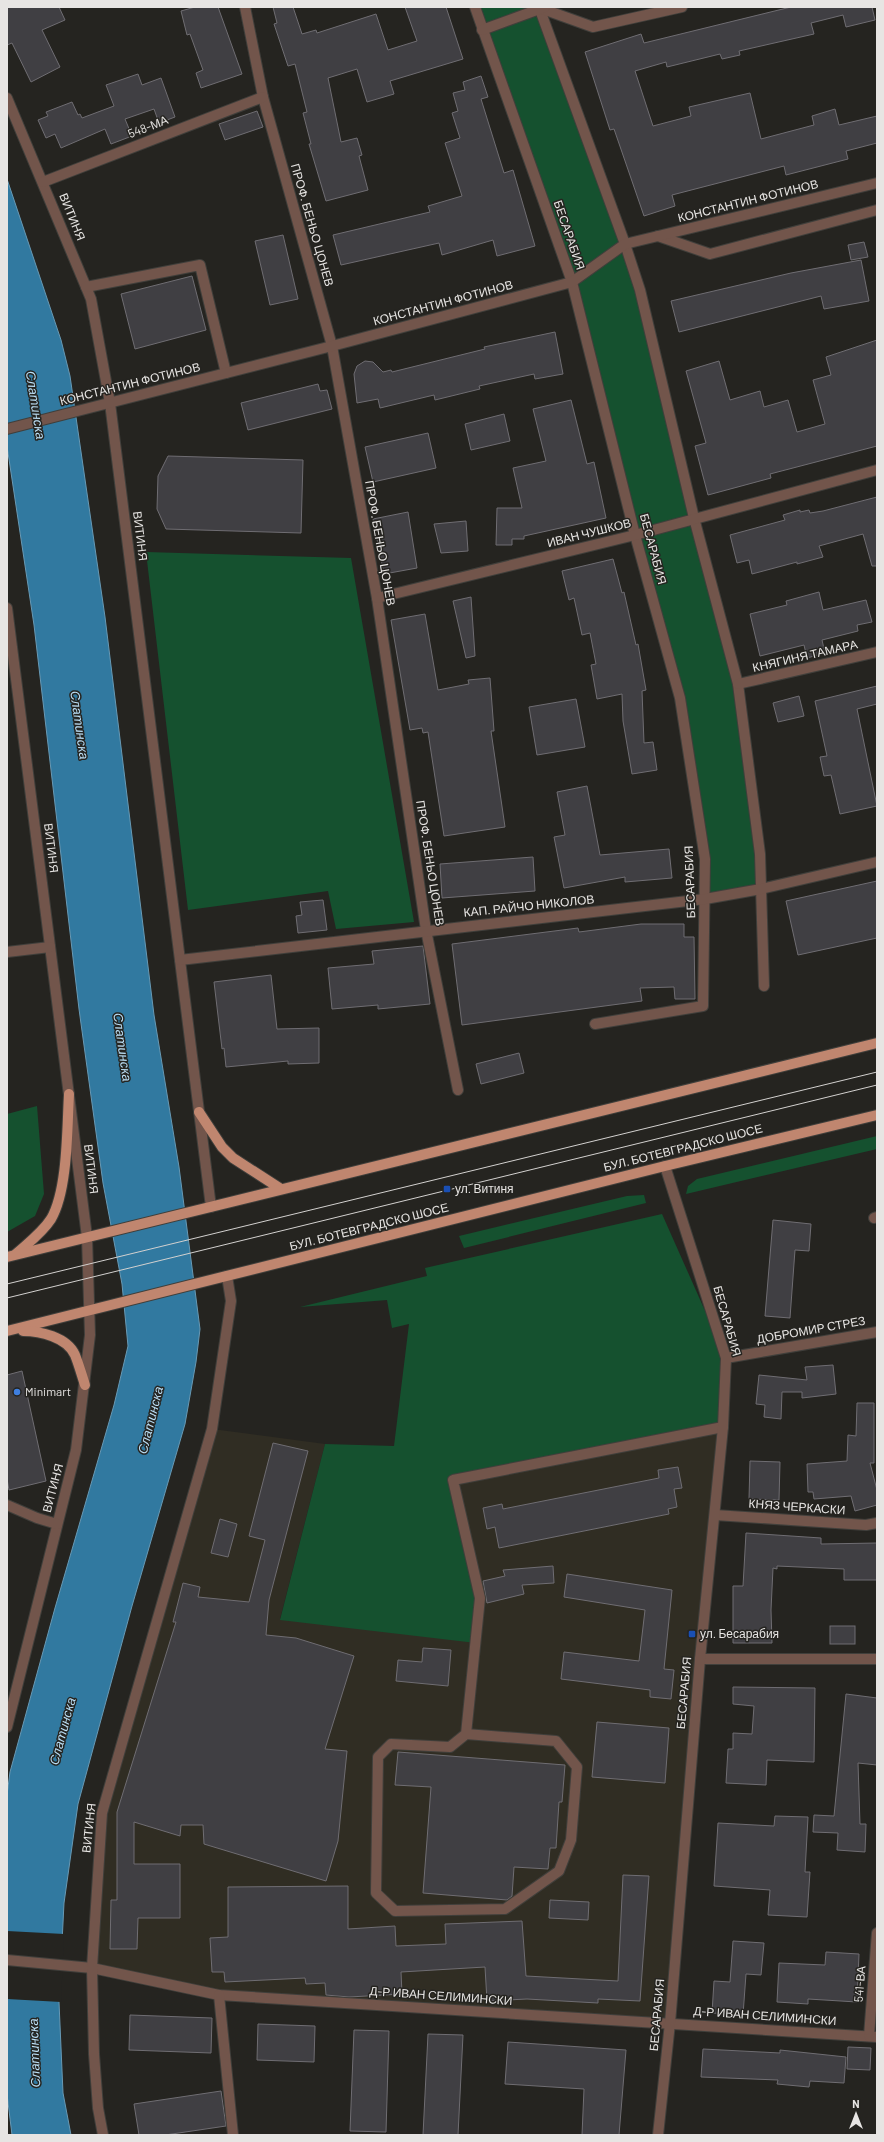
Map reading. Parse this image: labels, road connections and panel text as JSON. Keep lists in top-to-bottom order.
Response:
{
  "streets": {
    "main road": ["БУЛ. БОТЕВГРАДСКО ШОСЕ"],
    "street": [
      "548-МА",
      "КОНСТАНТИН ФОТИНОВ",
      "ВИТИНЯ",
      "ПРОФ. БЕНЬО ЦОНЕВ",
      "БЕСАРАБИЯ",
      "ИВАН ЧУШКОВ",
      "КНЯГИНЯ ТАМАРА",
      "КАП. РАЙЧО НИКОЛОВ",
      "ДОБРОМИР СТРЕЗ",
      "КНЯЗ ЧЕРКАСКИ",
      "541-ВА",
      "Д-Р ИВАН СЕЛИМИНСКИ"
    ]
  },
  "crossings": [
    ["548-МА", "ВИТИНЯ"],
    ["548-МА", "ПРОФ. БЕНЬО ЦОНЕВ"],
    ["КОНСТАНТИН ФОТИНОВ", "ВИТИНЯ"],
    ["КОНСТАНТИН ФОТИНОВ", "ПРОФ. БЕНЬО ЦОНЕВ"],
    ["КОНСТАНТИН ФОТИНОВ", "БЕСАРАБИЯ"],
    ["ВИТИНЯ", "КАП. РАЙЧО НИКОЛОВ"],
    ["ВИТИНЯ", "БУЛ. БОТЕВГРАДСКО ШОСЕ"],
    ["ВИТИНЯ", "Д-Р ИВАН СЕЛИМИНСКИ"],
    ["ПРОФ. БЕНЬО ЦОНЕВ", "ИВАН ЧУШКОВ"],
    ["ПРОФ. БЕНЬО ЦОНЕВ", "КАП. РАЙЧО НИКОЛОВ"],
    ["БЕСАРАБИЯ", "ИВАН ЧУШКОВ"],
    ["БЕСАРАБИЯ", "КАП. РАЙЧО НИКОЛОВ"],
    ["БЕСАРАБИЯ", "БУЛ. БОТЕВГРАДСКО ШОСЕ"],
    ["БЕСАРАБИЯ", "ДОБРОМИР СТРЕЗ"],
    ["БЕСАРАБИЯ", "КНЯЗ ЧЕРКАСКИ"],
    ["БЕСАРАБИЯ", "Д-Р ИВАН СЕЛИМИНСКИ"],
    ["541-ВА", "Д-Р ИВАН СЕЛИМИНСКИ"]
  ],
  "water": ["Слатинска"],
  "places": {
    "transit": ["ул. Витиня", "ул. Бесарабия"],
    "other": ["Minimart"]
  },
  "north": "top"
}
